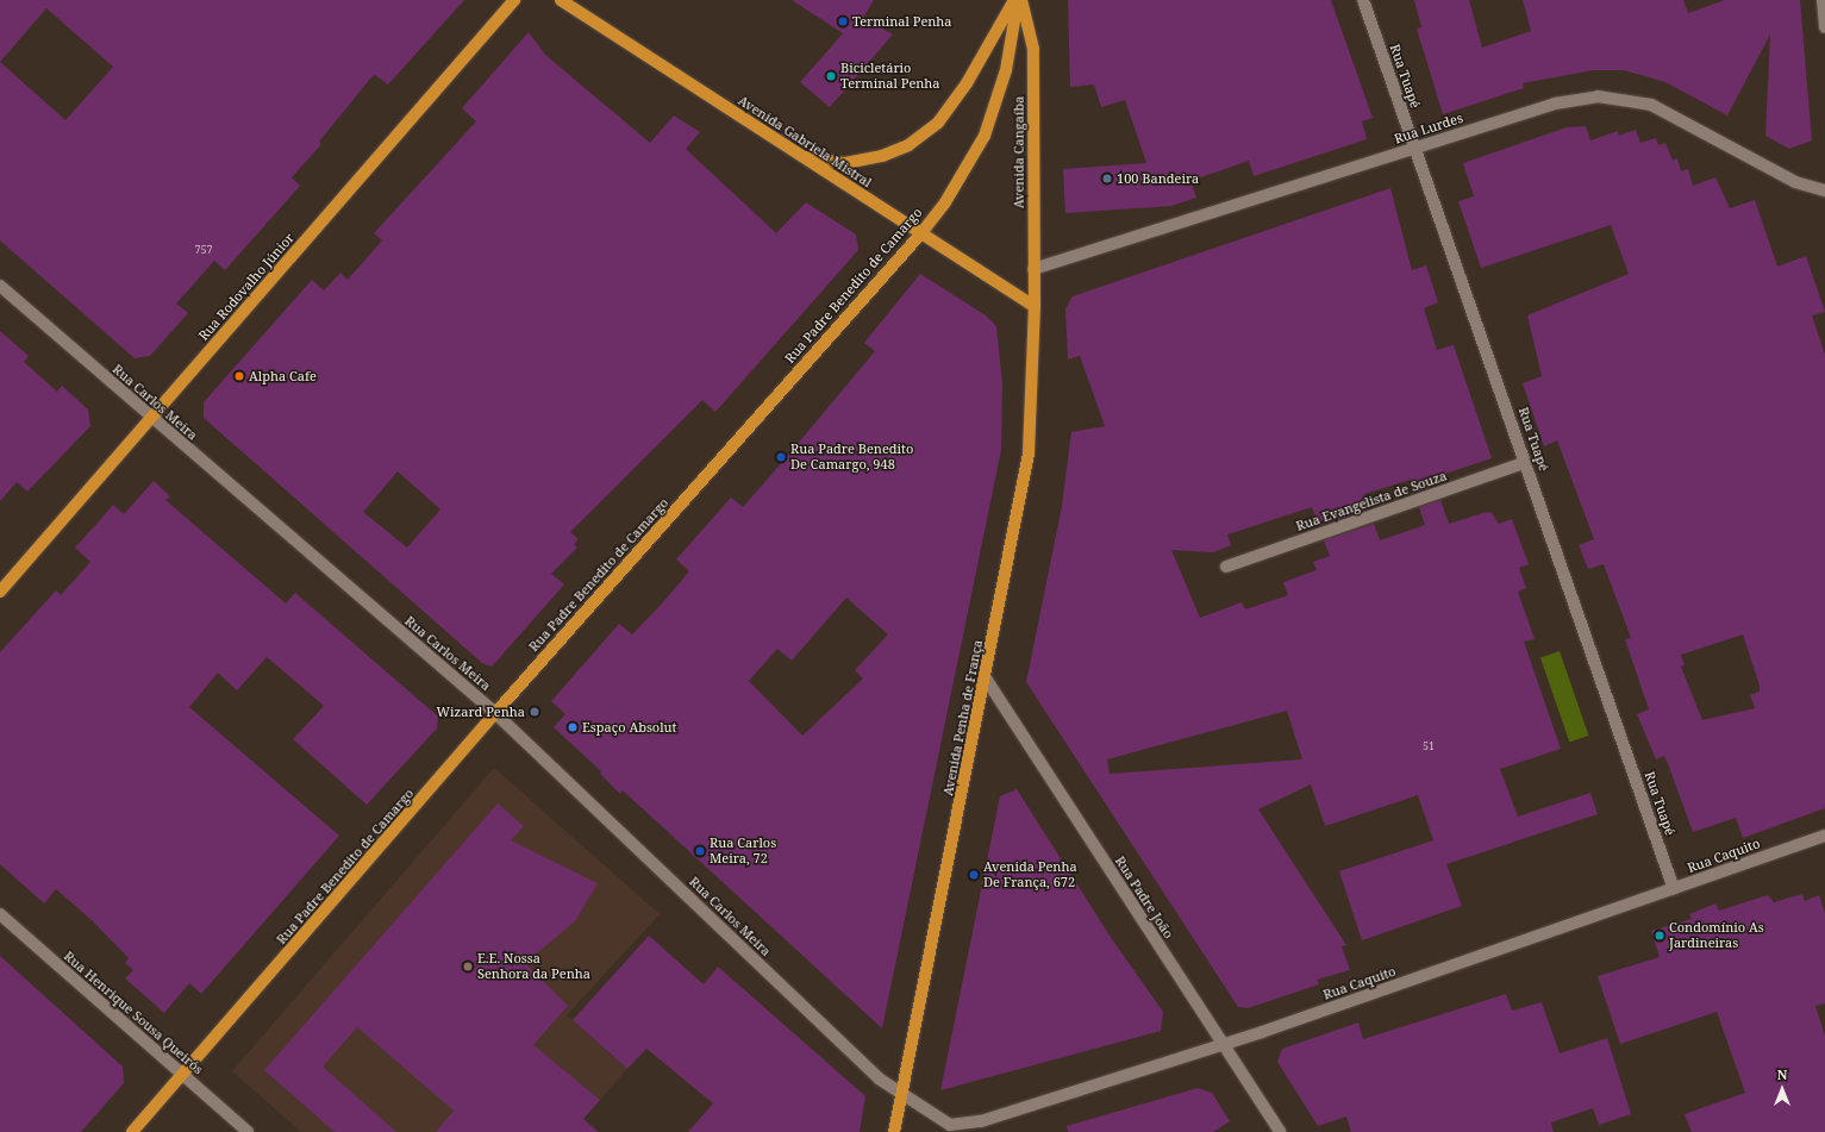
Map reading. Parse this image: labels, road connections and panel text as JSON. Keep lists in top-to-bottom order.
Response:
{
  "streets": {
    "main road": [
      "Avenida Gabriela Mistral",
      "Avenida Cangaíba",
      "Rua Padre Benedito de Camargo",
      "Rua Rodovalho Júnior",
      "Avenida Penha de França"
    ],
    "street": [
      "Rua Tuapé",
      "Rua Lurdes",
      "Rua Carlos Meira",
      "Rua Evangelista de Souza",
      "Rua Caquito",
      "Rua Padre João",
      "Rua Henrique Sousa Queirós"
    ]
  },
  "crossings": [
    ["Rua Tuapé", "Rua Lurdes"],
    ["Rua Tuapé", "Rua Evangelista de Souza"],
    ["Rua Tuapé", "Rua Caquito"],
    ["Rua Lurdes", "Avenida Cangaíba"],
    ["Avenida Gabriela Mistral", "Avenida Cangaíba"],
    ["Avenida Gabriela Mistral", "Rua Padre Benedito de Camargo"],
    ["Avenida Gabriela Mistral", "Avenida Penha de França"],
    ["Avenida Cangaíba", "Rua Padre Benedito de Camargo"],
    ["Avenida Cangaíba", "Avenida Penha de França"],
    ["Rua Padre Benedito de Camargo", "Rua Carlos Meira"],
    ["Rua Padre Benedito de Camargo", "Rua Henrique Sousa Queirós"],
    ["Rua Rodovalho Júnior", "Rua Carlos Meira"],
    ["Rua Carlos Meira", "Avenida Penha de França"],
    ["Rua Carlos Meira", "Rua Caquito"],
    ["Avenida Penha de França", "Rua Caquito"],
    ["Avenida Penha de França", "Rua Padre João"],
    ["Rua Caquito", "Rua Padre João"]
  ],
  "places": [
    "Terminal Penha",
    "Bicicletário Terminal Penha",
    "100 Bandeira",
    "Alpha Cafe",
    "Rua Padre Benedito De Camargo, 948",
    "Wizard Penha",
    "Espaço Absolut",
    "Rua Carlos Meira, 72",
    "Avenida Penha De França, 672",
    "Condomínio As Jardineiras",
    "E.E. Nossa Senhora da Penha"
  ],
  "house_numbers": ["757", "51"],
  "north": "top"
}
